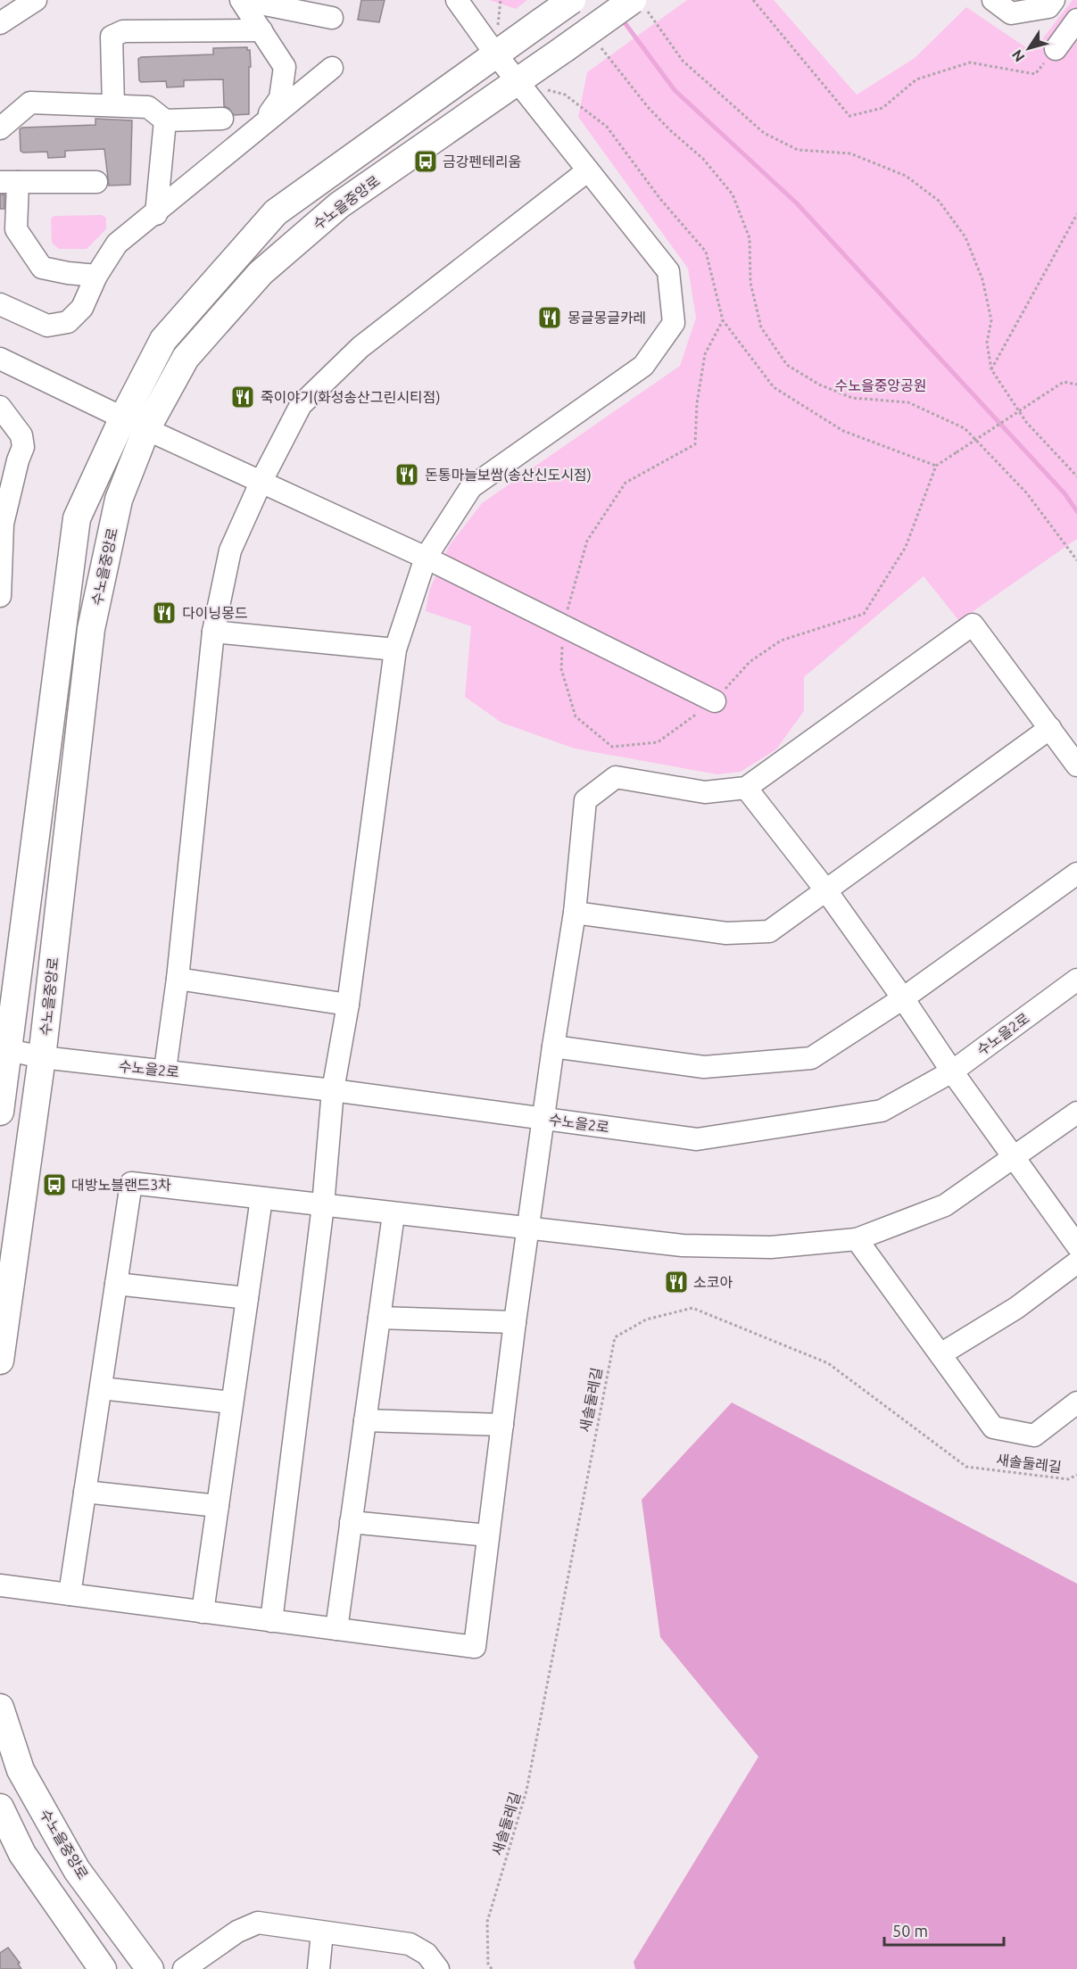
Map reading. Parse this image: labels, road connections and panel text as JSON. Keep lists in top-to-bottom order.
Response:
{
  "streets": {
    "main road": ["수노을중앙로"],
    "street": ["수노을2로"],
    "path": ["새솔둘레길"]
  },
  "crossings": [
    ["수노을중앙로", "수노을2로"]
  ],
  "parks": ["수노을중앙공원"],
  "places": {
    "bus stop": ["금강펜테리움", "대방노블랜드3차"],
    "restaurant": [
      "몽글몽글카레",
      "죽이야기(화성송산그린시티점)",
      "돈통마늘보쌈(송산신도시점)",
      "다이닝몽드",
      "소코아"
    ]
  },
  "scale_bar": "50 m",
  "north": "bottom left"
}
